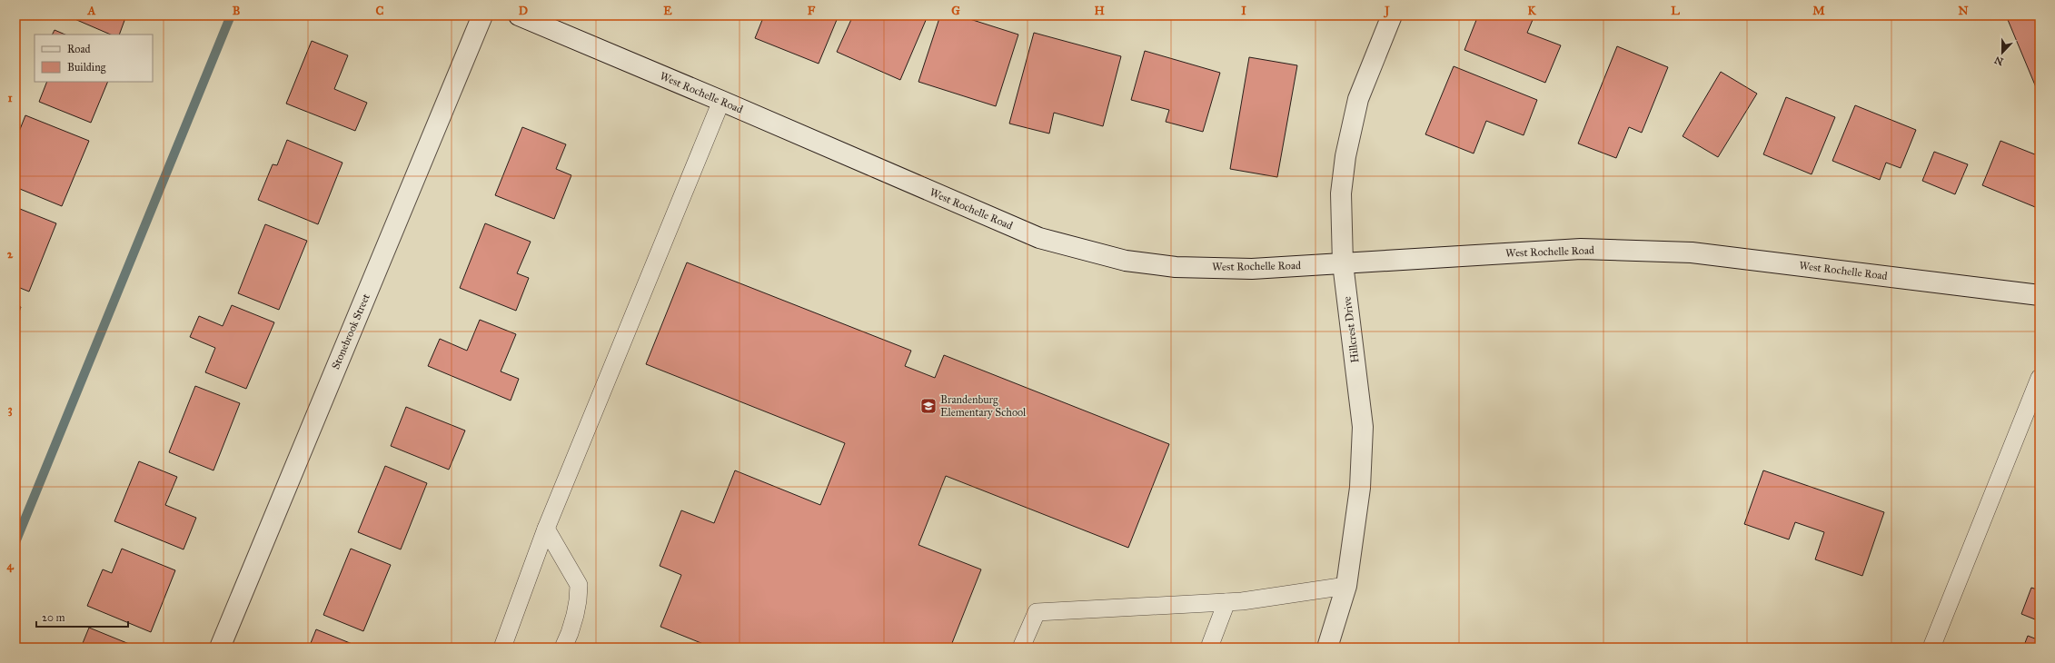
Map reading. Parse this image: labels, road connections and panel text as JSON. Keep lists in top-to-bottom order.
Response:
{
  "streets": {
    "main road": ["West Rochelle Road", "Hillcrest Drive", "Stonebrook Street"]
  },
  "crossings": [
    ["West Rochelle Road", "Hillcrest Drive"]
  ],
  "places": {
    "school or university": ["Brandenburg Elementary School"]
  },
  "legend": ["Road", "Building"],
  "scale_bar": "20 m",
  "north": "bottom",
  "grid": {
    "columns": [
      "A",
      "B",
      "C",
      "D",
      "E",
      "F",
      "G",
      "H",
      "I",
      "J",
      "K",
      "L",
      "M",
      "N"
    ],
    "rows": [
      "1",
      "2",
      "3",
      "4"
    ]
  }
}
